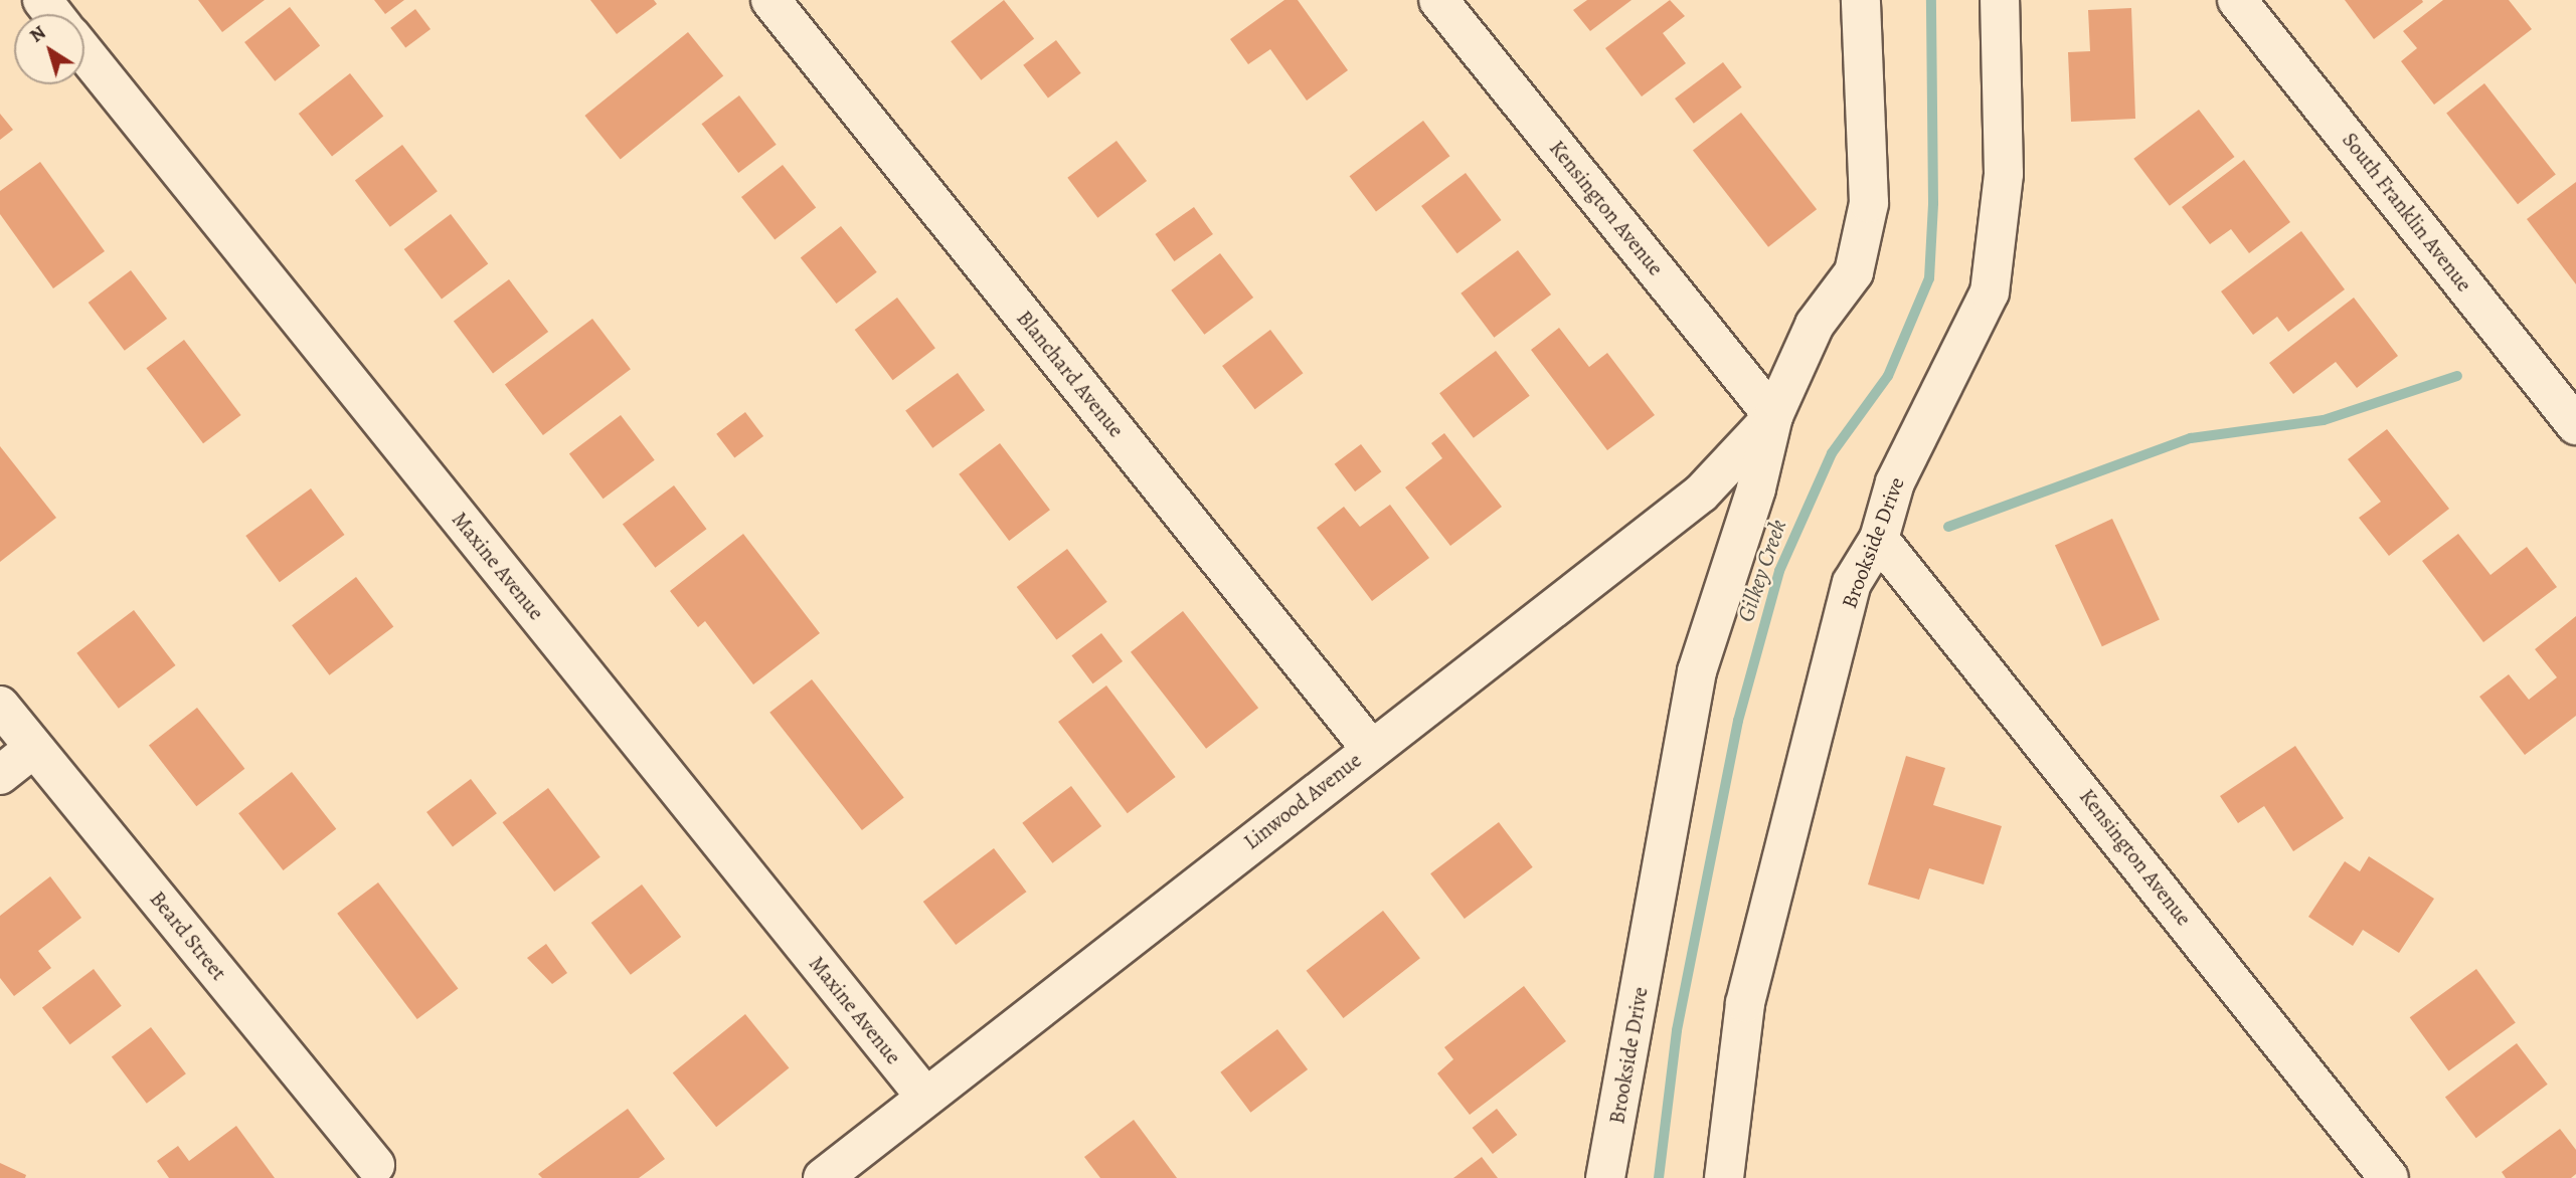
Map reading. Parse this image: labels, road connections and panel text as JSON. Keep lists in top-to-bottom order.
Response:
{
  "streets": {
    "street": [
      "Kensington Avenue",
      "South Franklin Avenue",
      "Blanchard Avenue",
      "Brookside Drive",
      "Maxine Avenue",
      "Linwood Avenue",
      "Beard Street"
    ]
  },
  "crossings": [
    ["Kensington Avenue", "Brookside Drive"],
    ["Kensington Avenue", "Linwood Avenue"],
    ["Blanchard Avenue", "Linwood Avenue"],
    ["Brookside Drive", "Linwood Avenue"],
    ["Maxine Avenue", "Linwood Avenue"]
  ],
  "water": ["Gilkey Creek"],
  "north": "top left"
}
